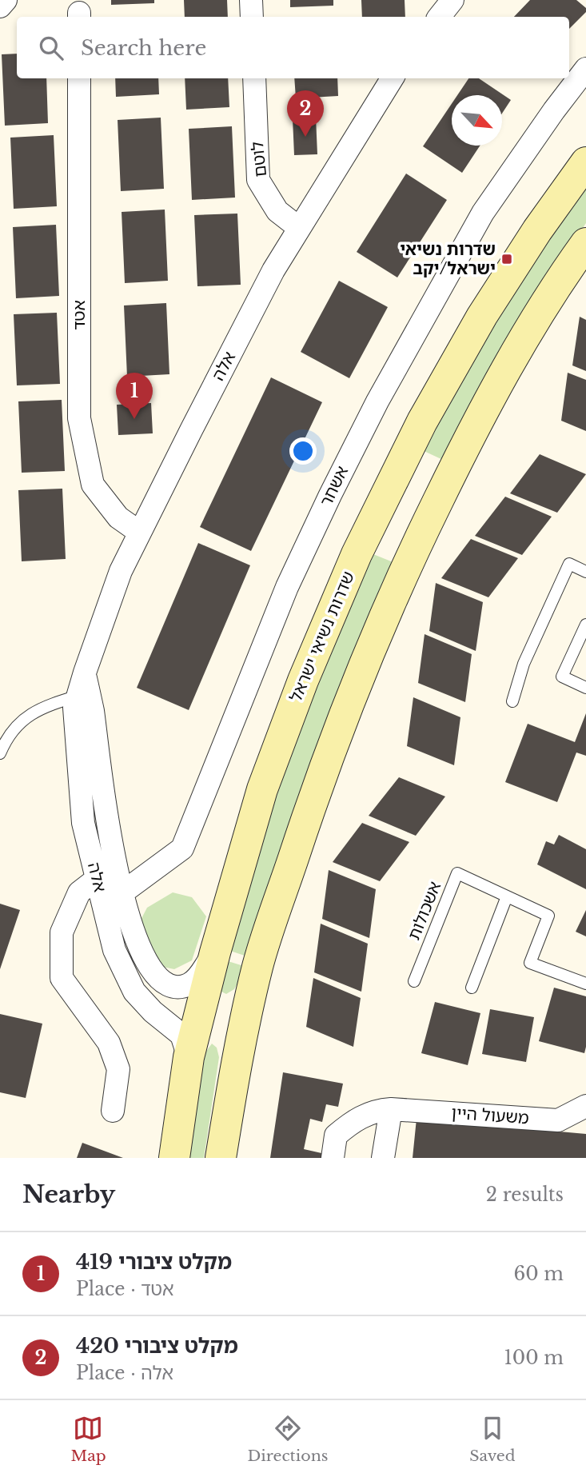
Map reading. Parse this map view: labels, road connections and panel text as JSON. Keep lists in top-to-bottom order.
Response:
{
  "streets": {
    "main road": ["שדרות נשיאי ישראל"],
    "street": [
      "לוטם",
      "אטד",
      "אלה",
      "אשחר",
      "משעול היין"
    ],
    "lane": ["אשכולות"]
  },
  "crossings": [
    ["לוטם", "אלה"],
    ["אטד", "אלה"],
    ["אלה", "אשחר"],
    ["אלה", "שדרות נשיאי ישראל"]
  ],
  "places": {
    "transit": ["שדרות נשיאי ישראל/יקב"]
  },
  "north": "bottom right",
  "page": {
    "search": "Search here",
    "pins": ["2", "1"],
    "heading": ["Nearby", "2 results"],
    "list": [
      {
        "mark": "1",
        "name": "מקלט ציבורי 419",
        "note": "Place · אטד",
        "value": "60 m"
      },
      {
        "mark": "2",
        "name": "מקלט ציבורי 420",
        "note": "Place · אלה",
        "value": "100 m"
      }
    ],
    "nav": ["Map", "Directions", "Saved"]
  }
}
